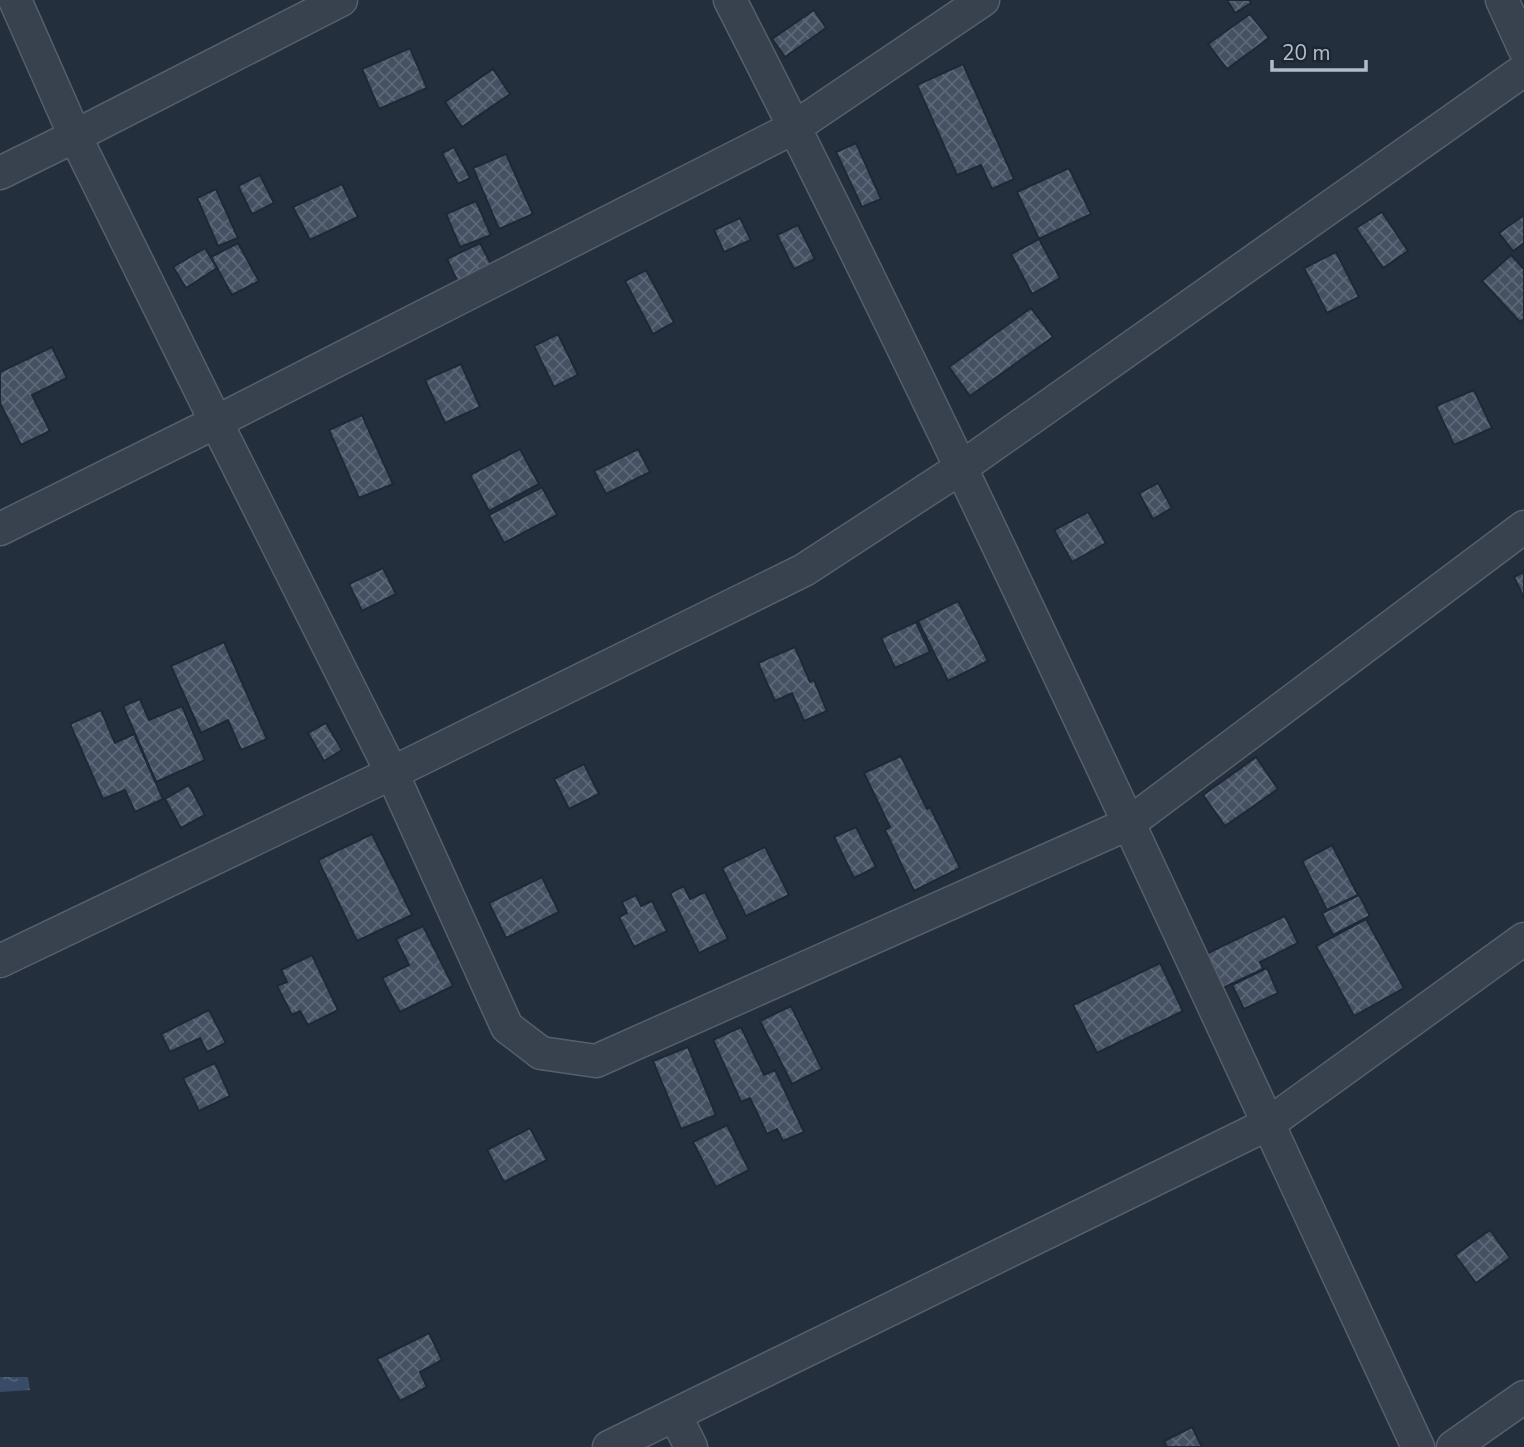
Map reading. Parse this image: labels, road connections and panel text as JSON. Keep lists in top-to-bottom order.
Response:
{
  "scale_bar": "20 m"
}
